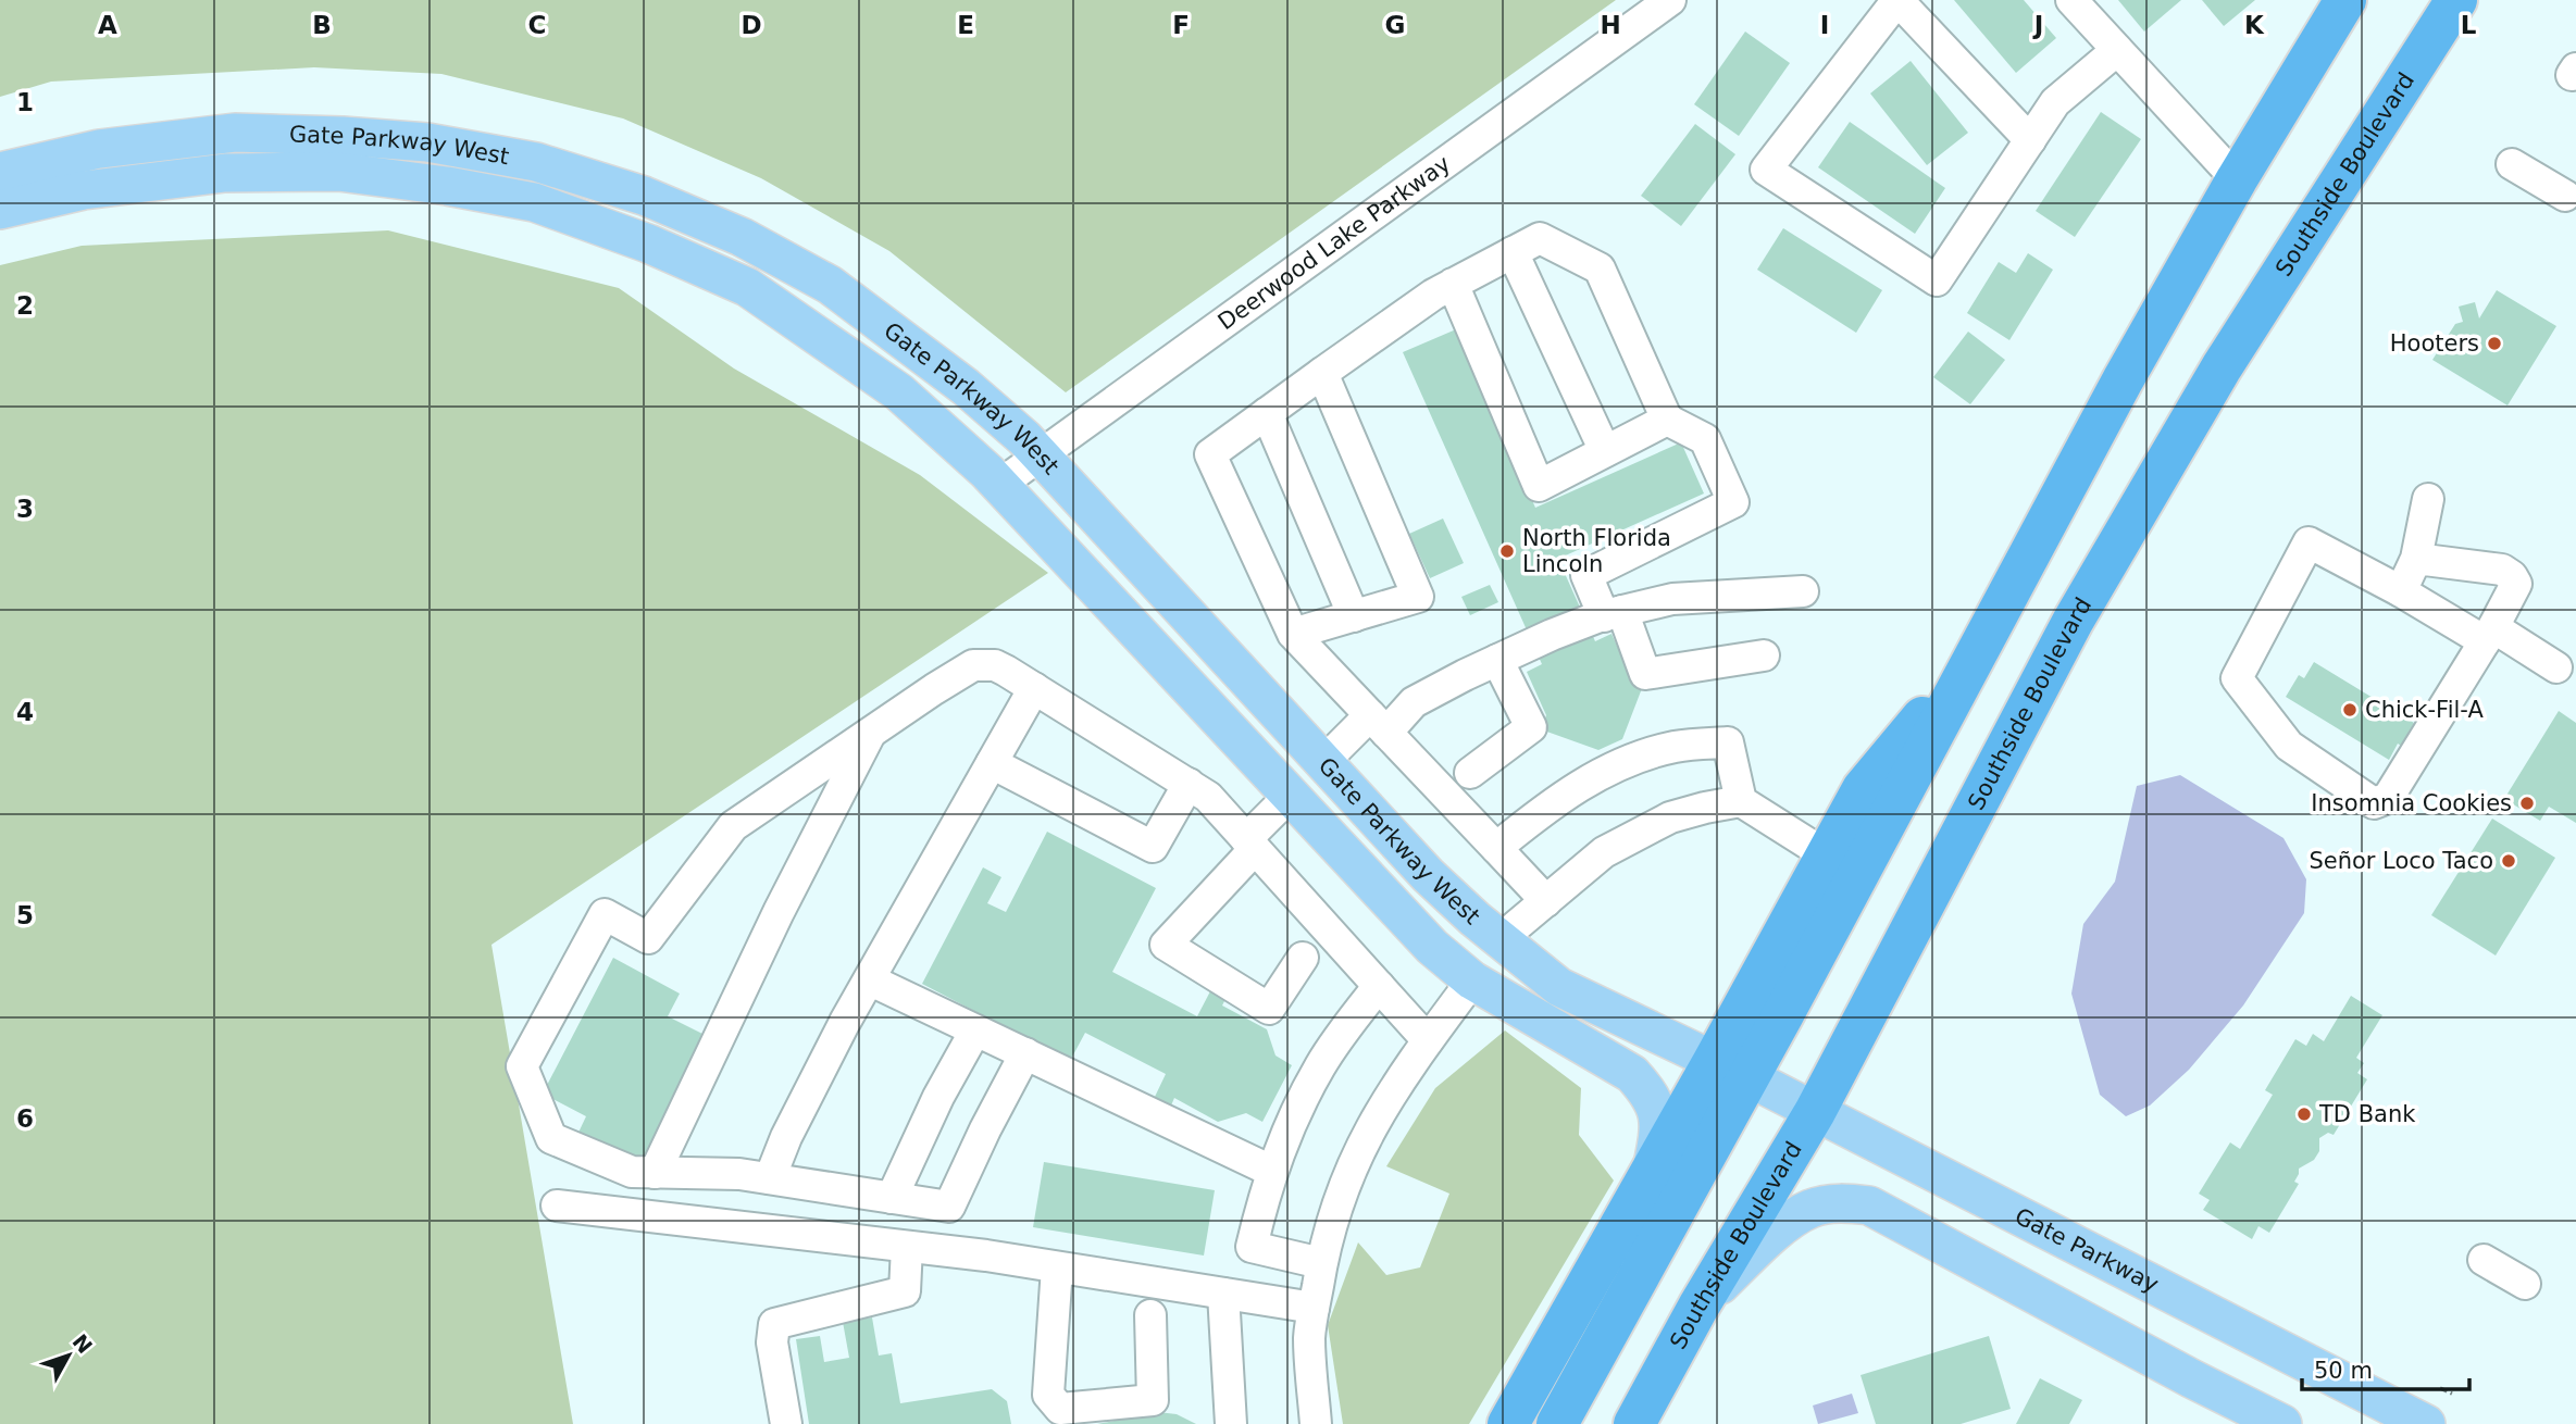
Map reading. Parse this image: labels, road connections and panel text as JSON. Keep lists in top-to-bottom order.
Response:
{
  "streets": {
    "highway": ["Southside Boulevard"],
    "main road": ["Gate Parkway West", "Gate Parkway"],
    "street": ["Deerwood Lake Parkway"]
  },
  "crossings": [
    ["Gate Parkway West", "Deerwood Lake Parkway"],
    ["Gate Parkway West", "Gate Parkway"],
    ["Southside Boulevard", "Gate Parkway"]
  ],
  "places": [
    "Hooters",
    "North Florida Lincoln",
    "Chick-Fil-A",
    "Insomnia Cookies",
    "Señor Loco Taco",
    "TD Bank"
  ],
  "scale_bar": "50 m",
  "north": "top right",
  "grid": {
    "columns": [
      "A",
      "B",
      "C",
      "D",
      "E",
      "F",
      "G",
      "H",
      "I",
      "J",
      "K",
      "L"
    ],
    "rows": [
      "1",
      "2",
      "3",
      "4",
      "5",
      "6"
    ]
  }
}
